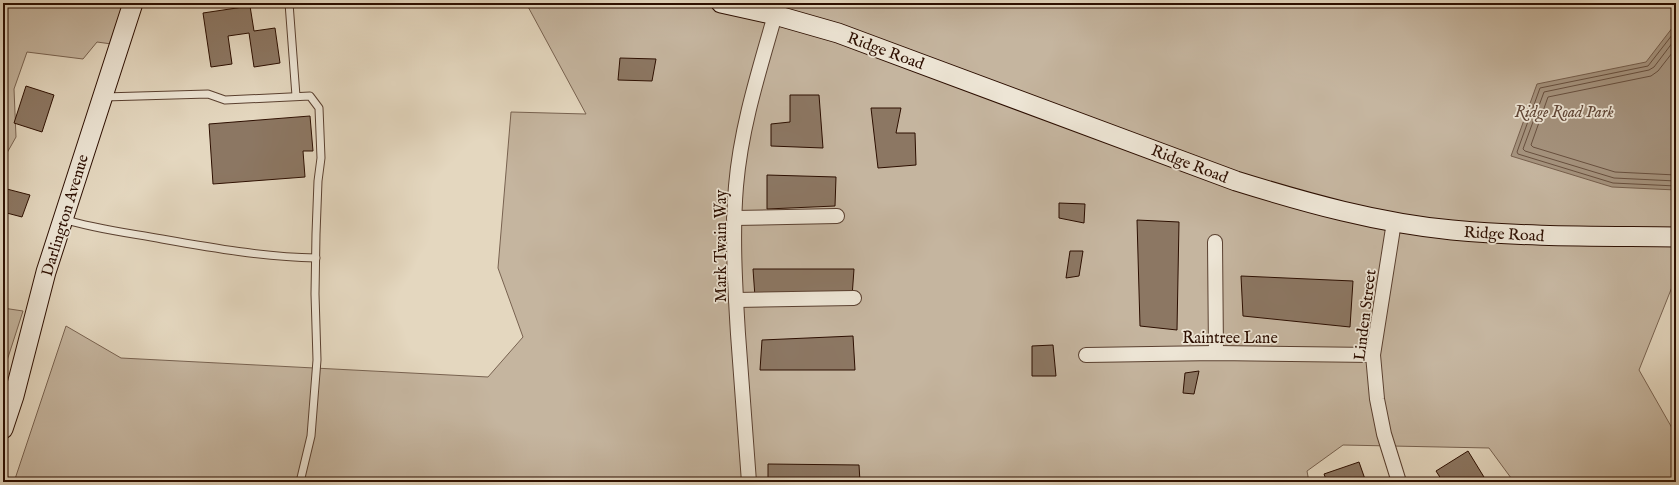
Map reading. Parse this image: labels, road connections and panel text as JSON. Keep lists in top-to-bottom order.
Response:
{
  "streets": {
    "street": [
      "Ridge Road",
      "Darlington Avenue",
      "Mark Twain Way",
      "Linden Street",
      "Raintree Lane"
    ]
  },
  "crossings": [
    ["Ridge Road", "Mark Twain Way"],
    ["Ridge Road", "Linden Street"],
    ["Linden Street", "Raintree Lane"]
  ],
  "parks": ["Ridge Road Park"]
}
